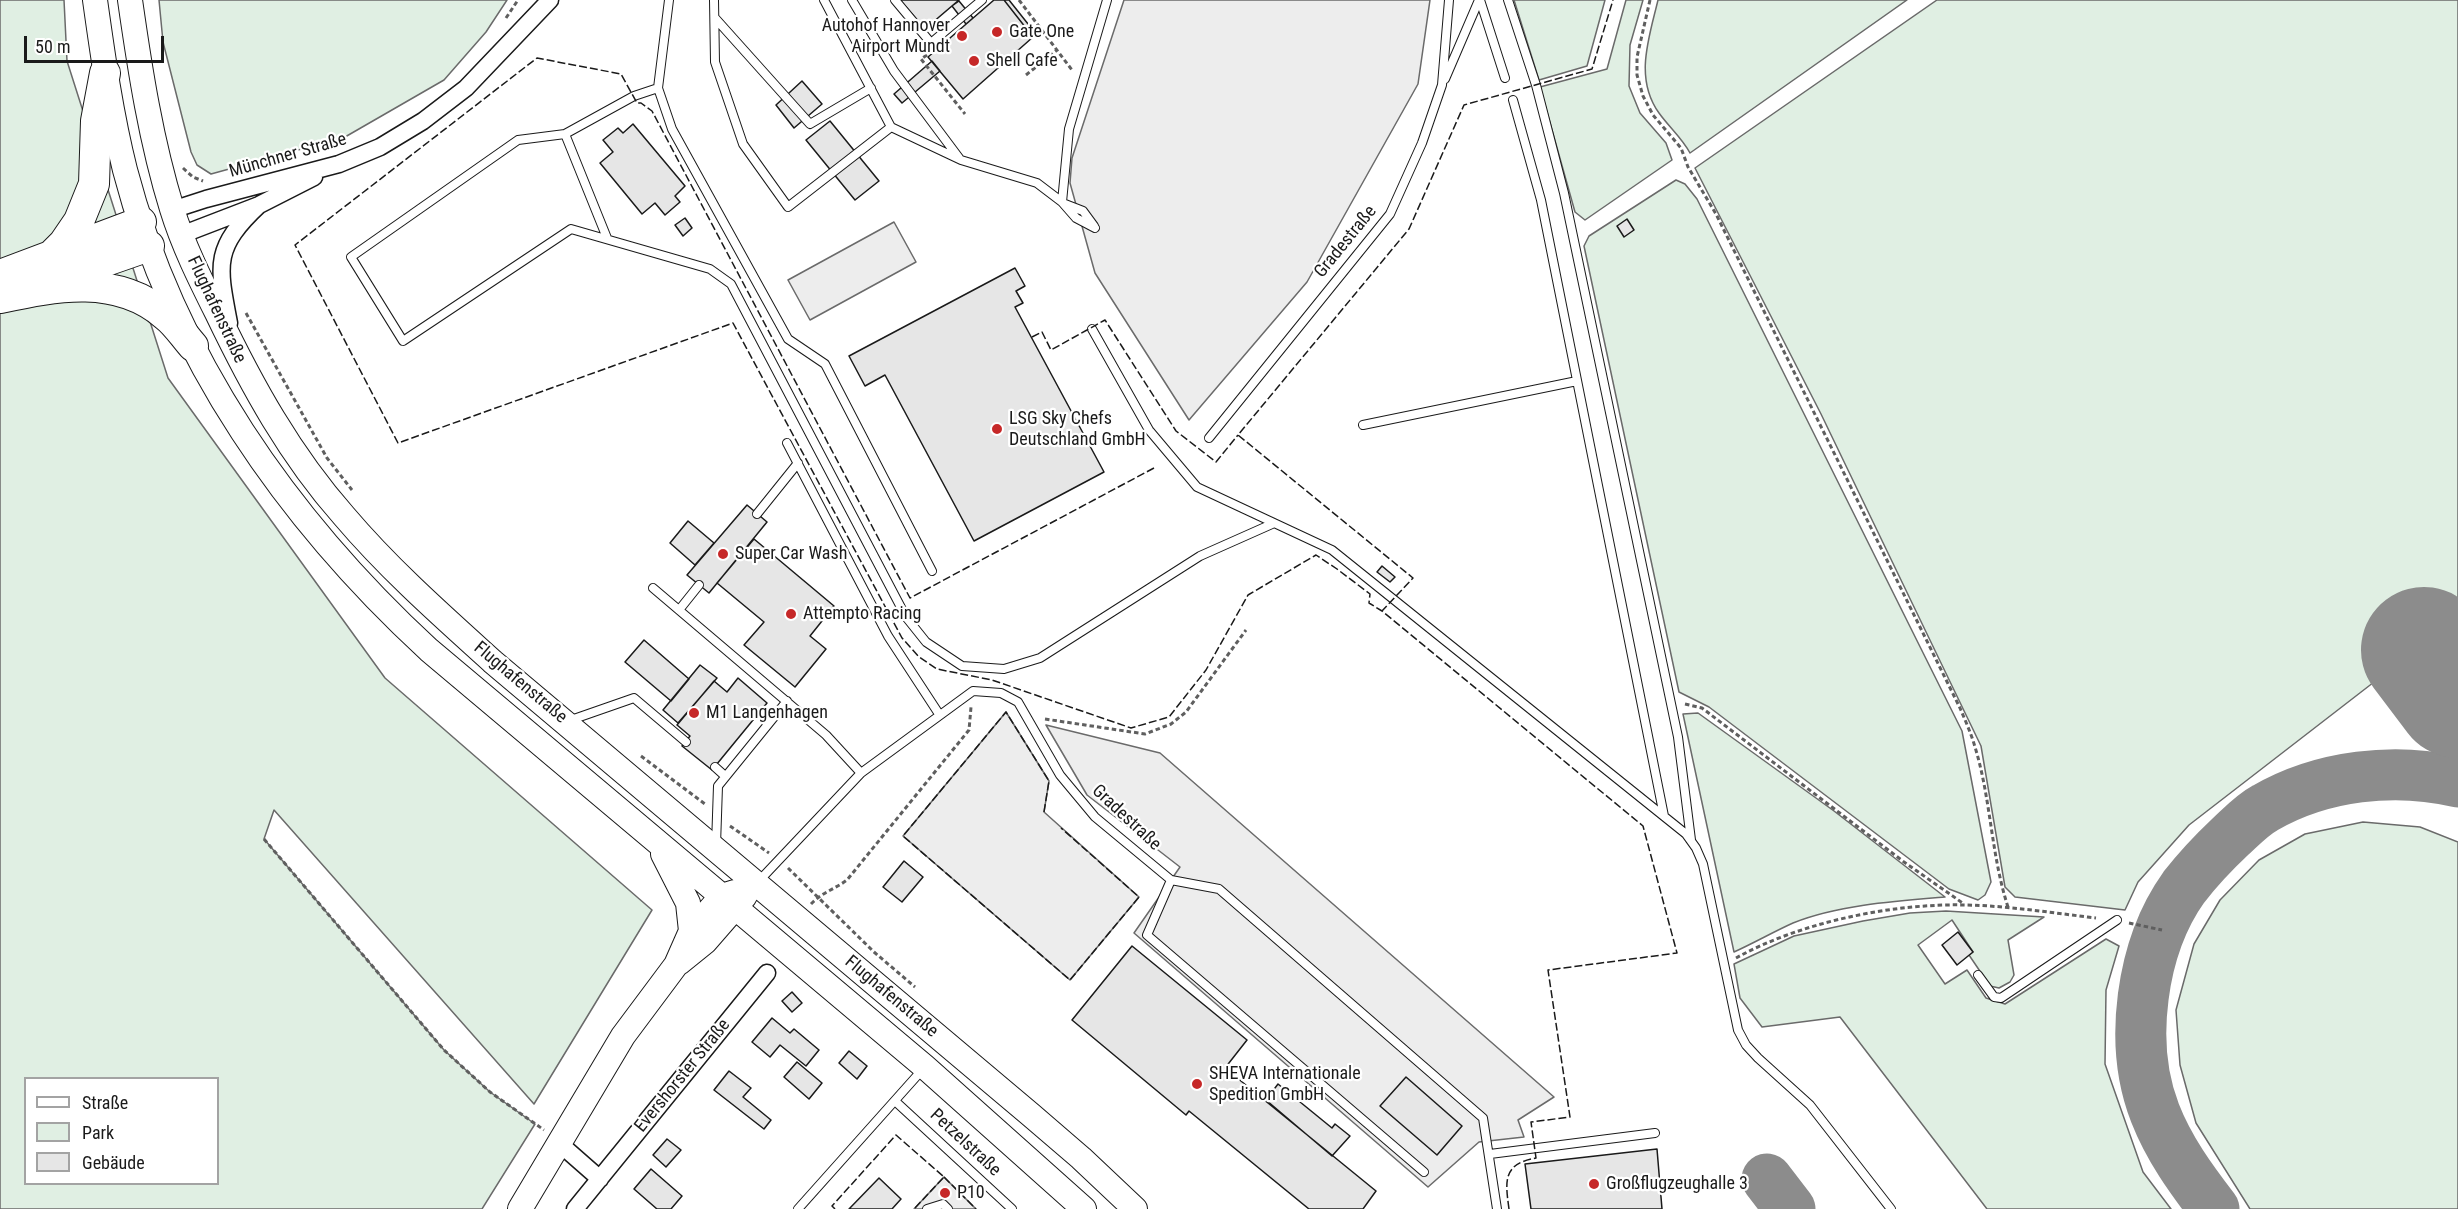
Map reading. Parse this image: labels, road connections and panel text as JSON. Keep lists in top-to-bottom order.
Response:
{
  "streets": {
    "main road": ["Flughafenstraße"],
    "street": ["Münchner Straße", "Evershorster Straße"],
    "lane": ["Gradestraße", "Petzelstraße"]
  },
  "crossings": [
    ["Münchner Straße", "Flughafenstraße"]
  ],
  "places": [
    "Gate One",
    "Autohof Hannover Airport Mundt",
    "Shell Cafe",
    "LSG Sky Chefs Deutschland GmbH",
    "Super Car Wash",
    "Attempto Racing",
    "M1 Langenhagen",
    "SHEVA Internationale Spedition GmbH",
    "Großflugzeughalle 3",
    "P10"
  ],
  "legend": ["Straße", "Park", "Gebäude"],
  "scale_bar": "50 m"
}
